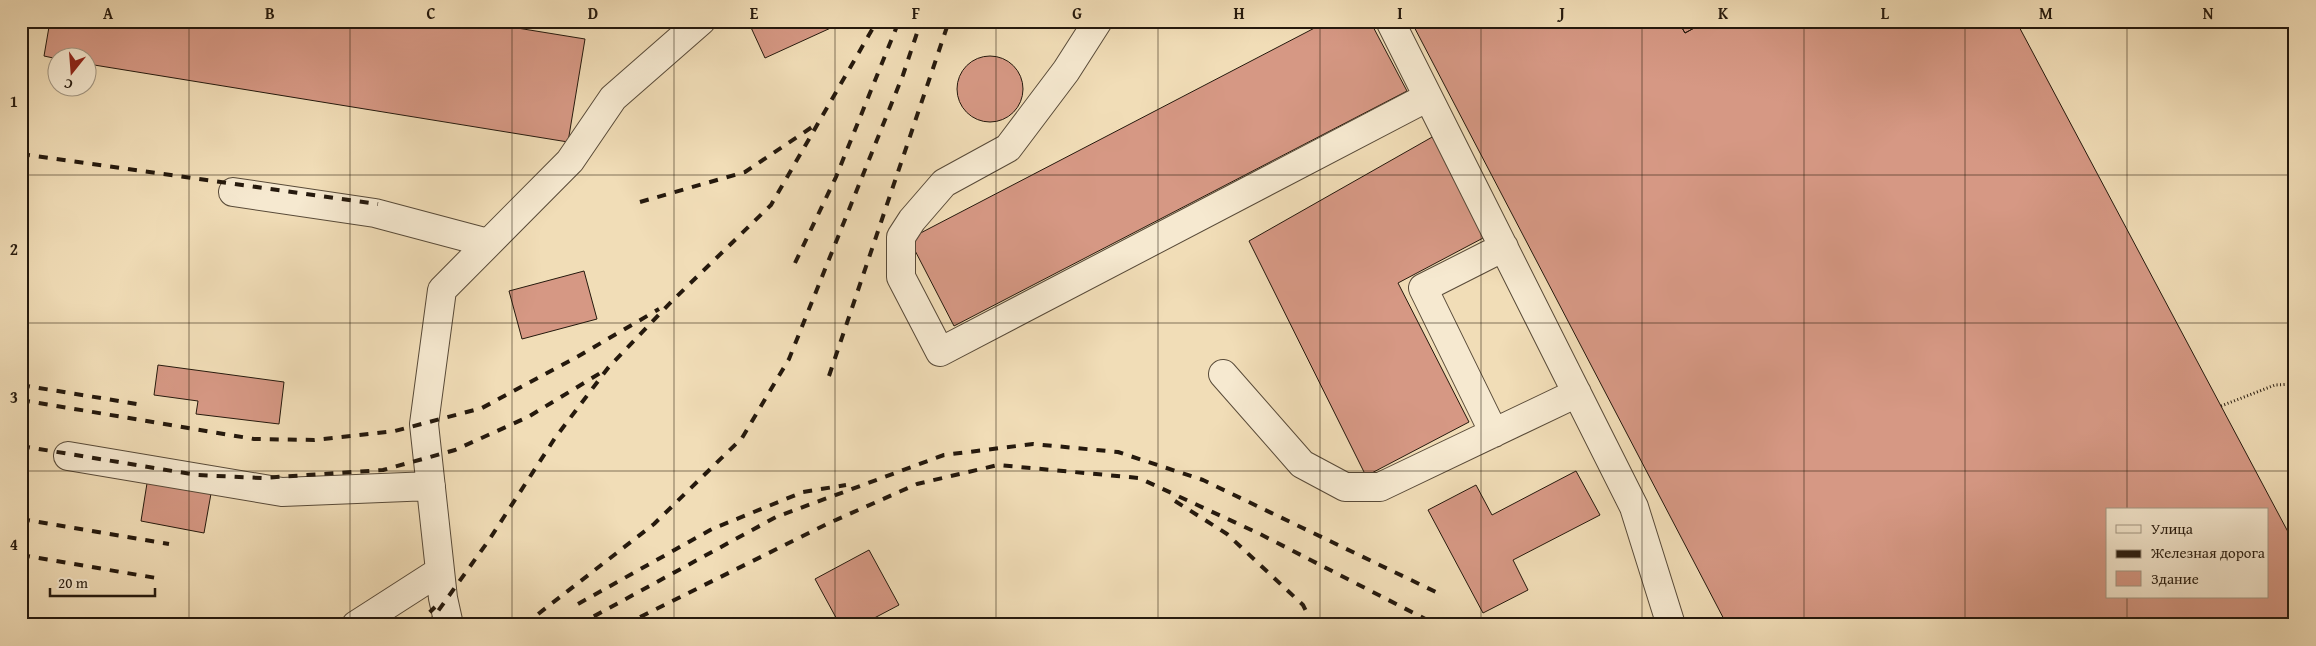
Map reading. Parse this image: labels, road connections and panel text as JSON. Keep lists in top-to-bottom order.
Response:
{
  "legend": ["Улица", "Железная дорога", "Здание"],
  "scale_bar": "20 m",
  "north": "bottom",
  "grid": {
    "columns": [
      "A",
      "B",
      "C",
      "D",
      "E",
      "F",
      "G",
      "H",
      "I",
      "J",
      "K",
      "L",
      "M",
      "N"
    ],
    "rows": [
      "1",
      "2",
      "3",
      "4"
    ]
  }
}
